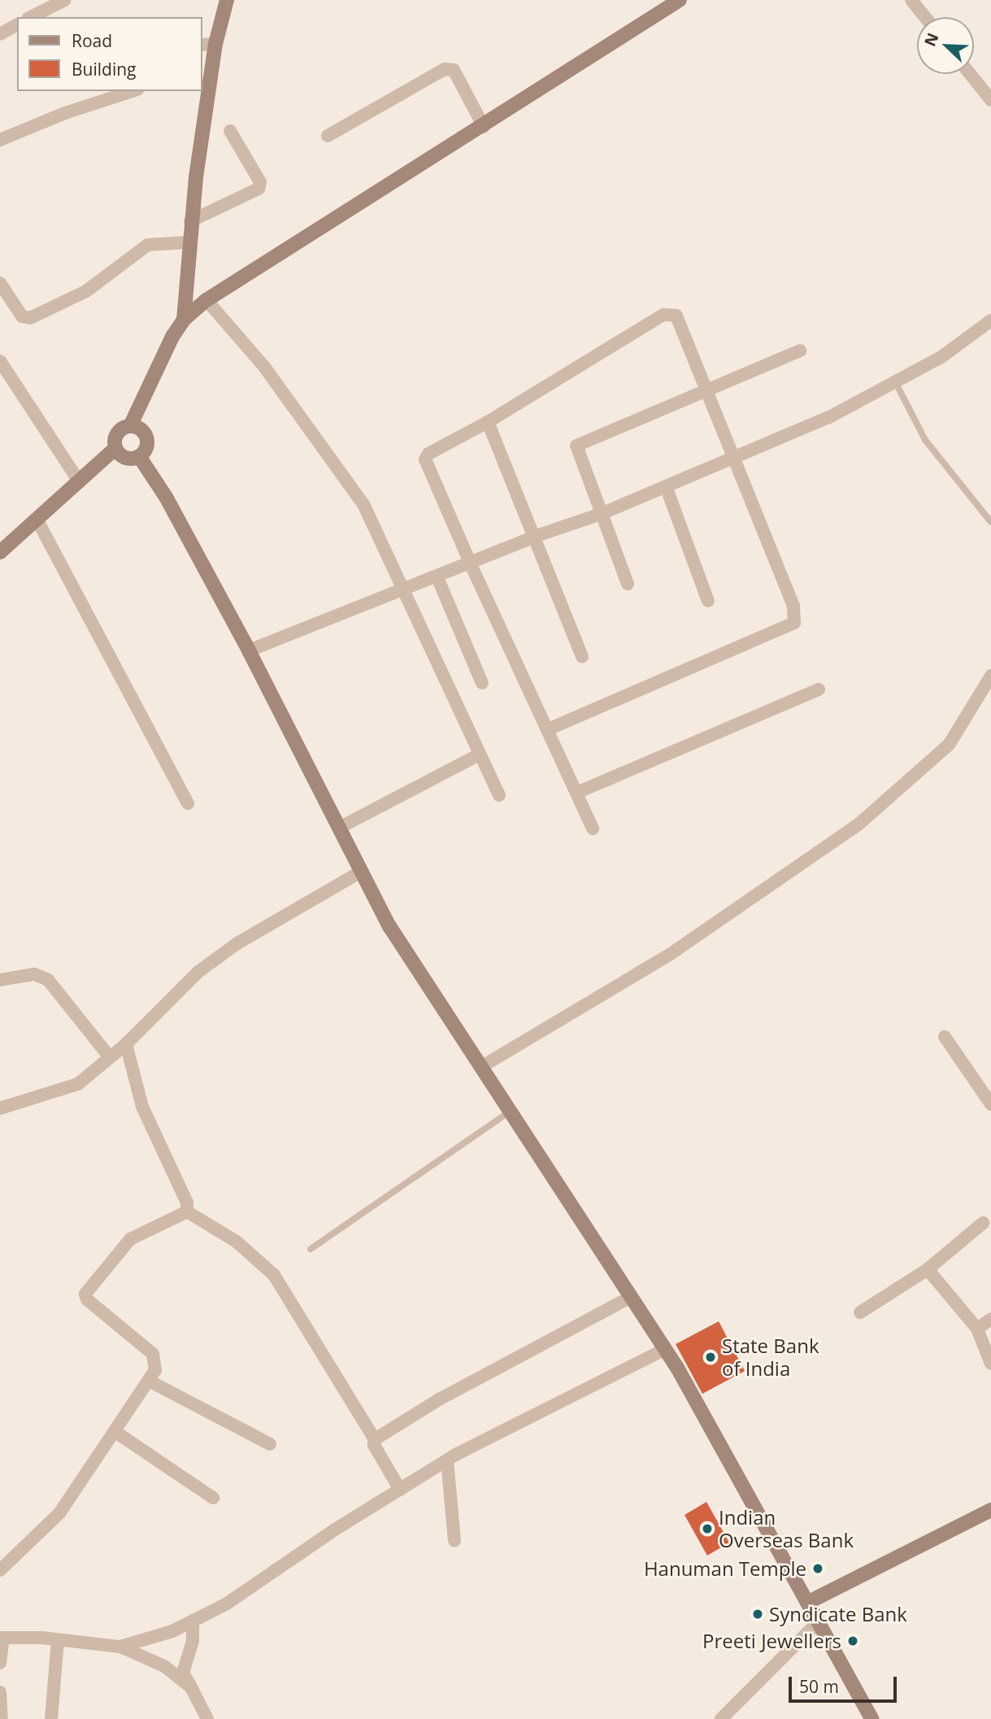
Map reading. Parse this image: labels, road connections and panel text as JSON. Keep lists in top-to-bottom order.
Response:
{
  "places": [
    "State Bank of India",
    "Indian Overseas Bank",
    "Hanuman Temple",
    "Syndicate Bank",
    "Preeti Jewellers"
  ],
  "legend": ["Road", "Building"],
  "scale_bar": "50 m",
  "north": "top left"
}
